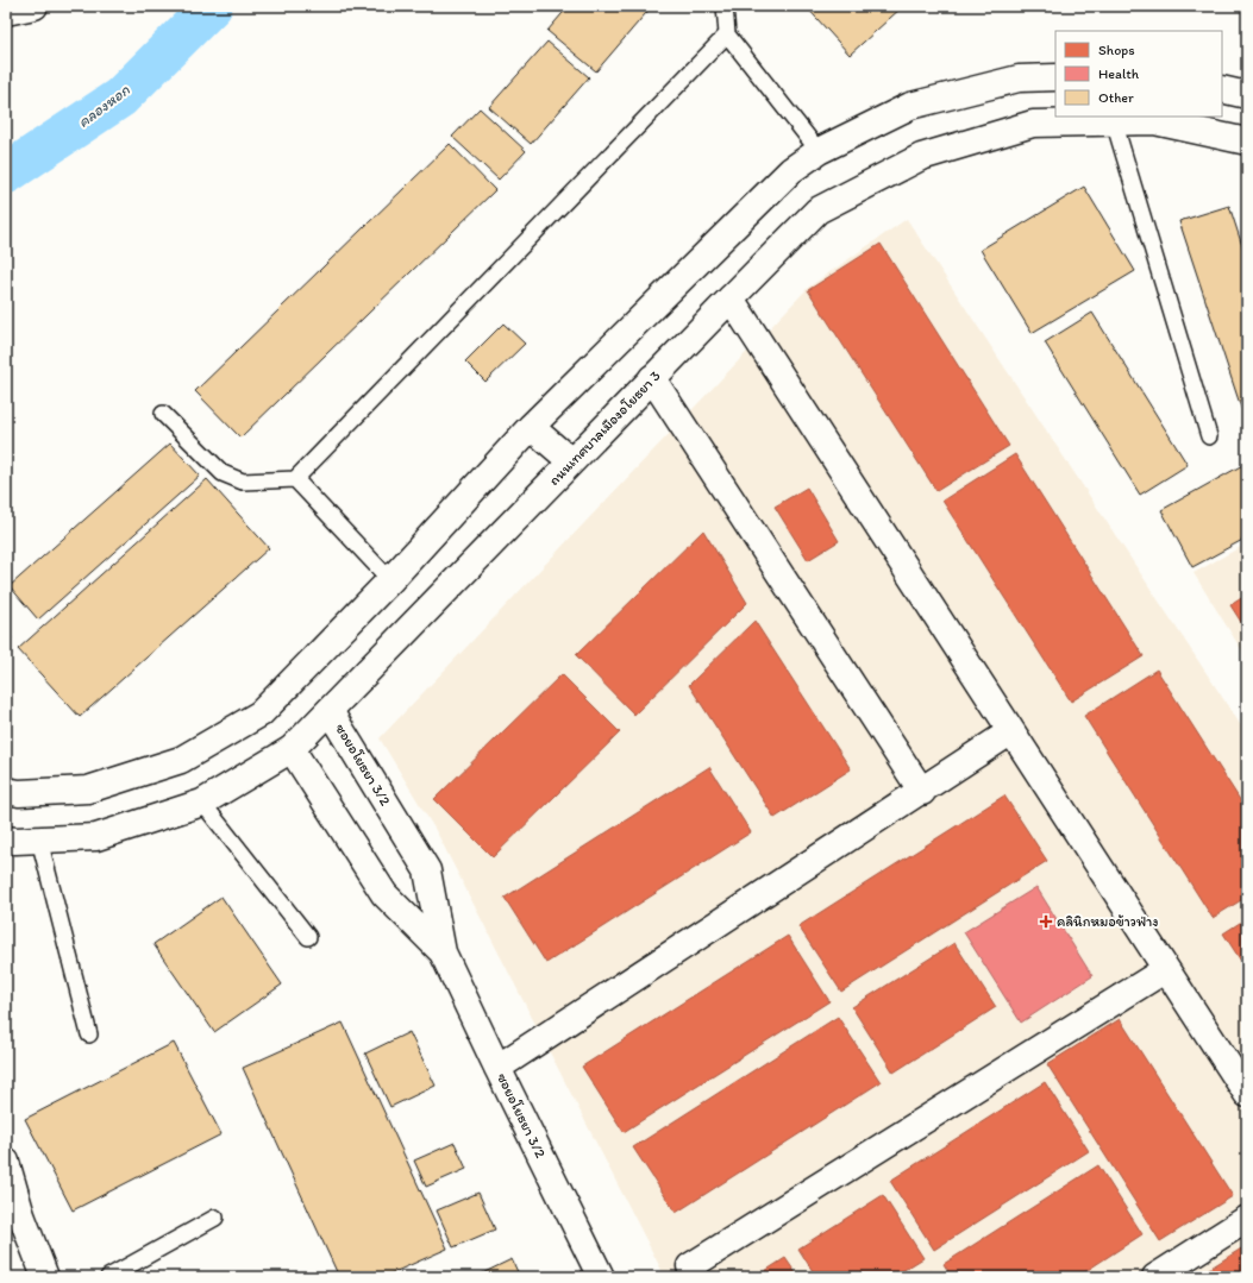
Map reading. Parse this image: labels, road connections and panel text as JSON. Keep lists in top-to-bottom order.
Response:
{
  "streets": {
    "street": ["ถนนเทศบาลเมืองอโยธยา 3", "ซอยอโยธยา 3/2"]
  },
  "crossings": [
    ["ถนนเทศบาลเมืองอโยธยา 3", "ซอยอโยธยา 3/2"]
  ],
  "water": ["คลองหอก"],
  "places": {
    "health": ["คลินิกหมอข้าวฟ่าง"]
  },
  "legend": ["Shops", "Health", "Other"]
}
